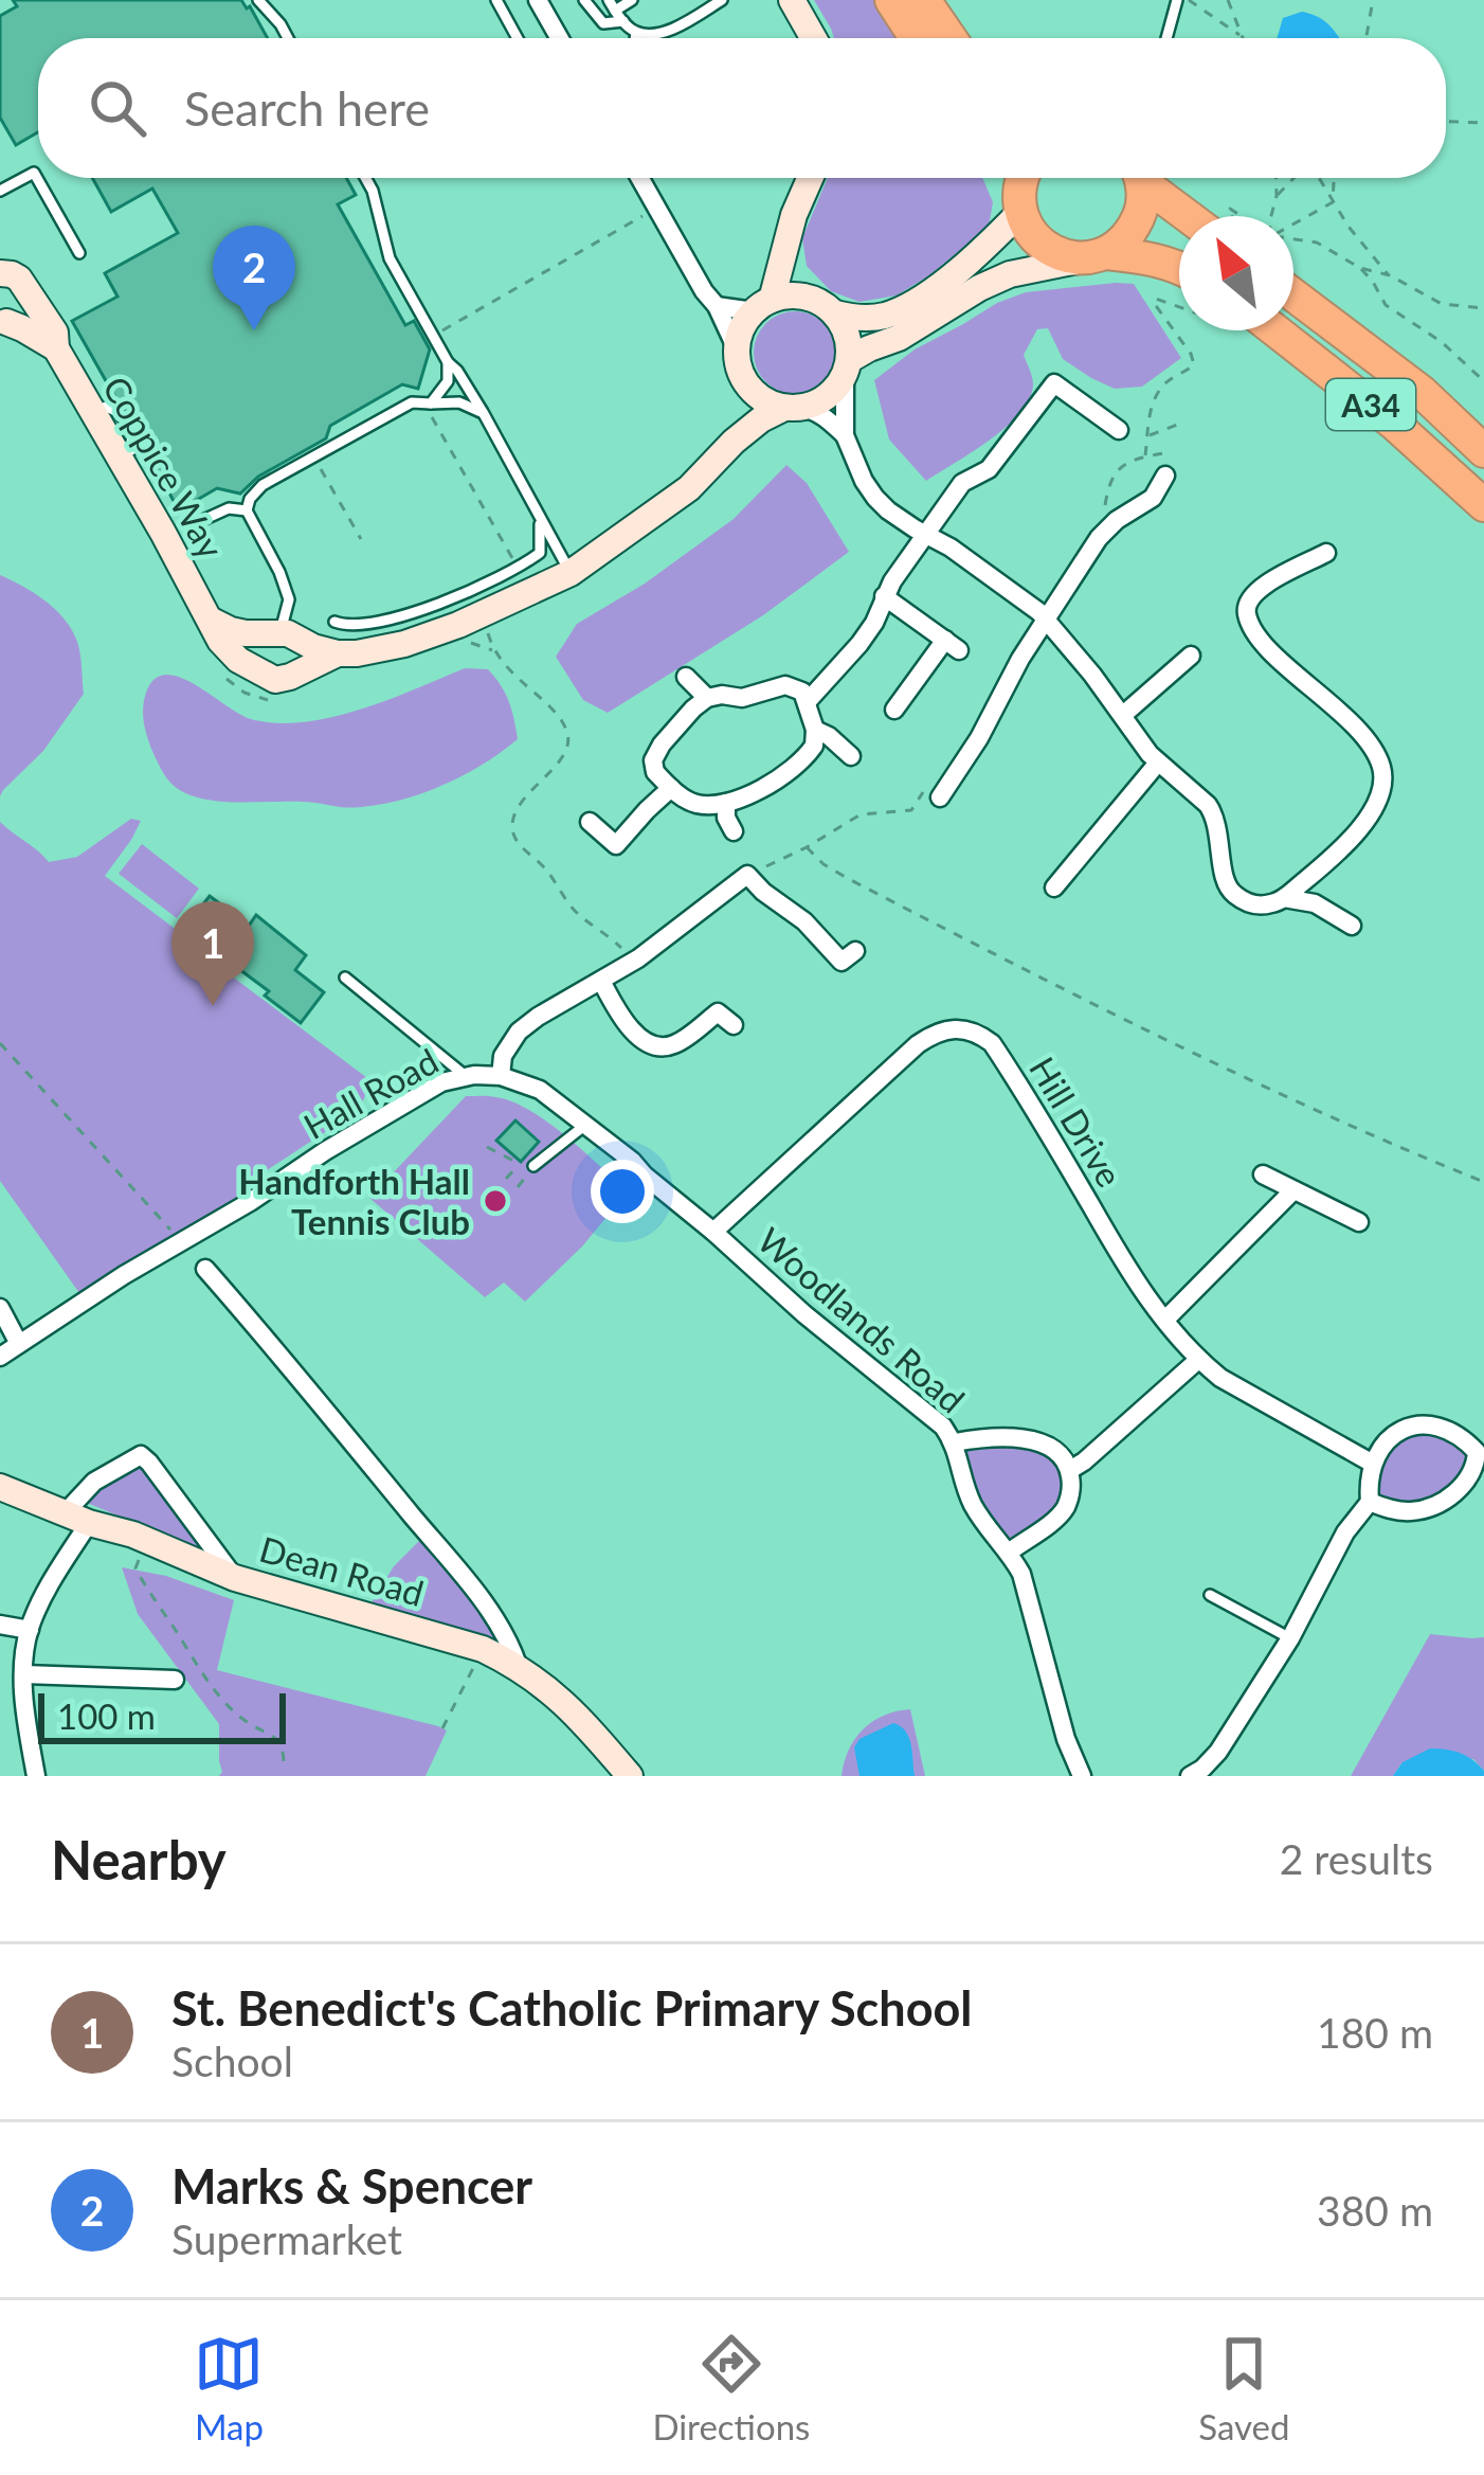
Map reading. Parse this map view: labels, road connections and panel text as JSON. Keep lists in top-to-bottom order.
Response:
{
  "streets": {
    "highway": ["A34"],
    "street": [
      "Coppice Way",
      "Hall Road",
      "Hill Drive",
      "Woodlands Road",
      "Dean Road"
    ]
  },
  "crossings": [
    ["Hall Road", "Woodlands Road"],
    ["Hill Drive", "Woodlands Road"]
  ],
  "places": ["Handforth Hall Tennis Club"],
  "scale_bar": "100 m",
  "north": "top left",
  "page": {
    "search": "Search here",
    "pins": ["2", "1"],
    "scale": "100 m",
    "heading": ["Nearby", "2 results"],
    "list": [
      {
        "mark": "1",
        "name": "St. Benedict's Catholic Primary School",
        "note": "School",
        "value": "180 m"
      },
      {
        "mark": "2",
        "name": "Marks & Spencer",
        "note": "Supermarket",
        "value": "380 m"
      }
    ],
    "nav": ["Map", "Directions", "Saved"]
  }
}
